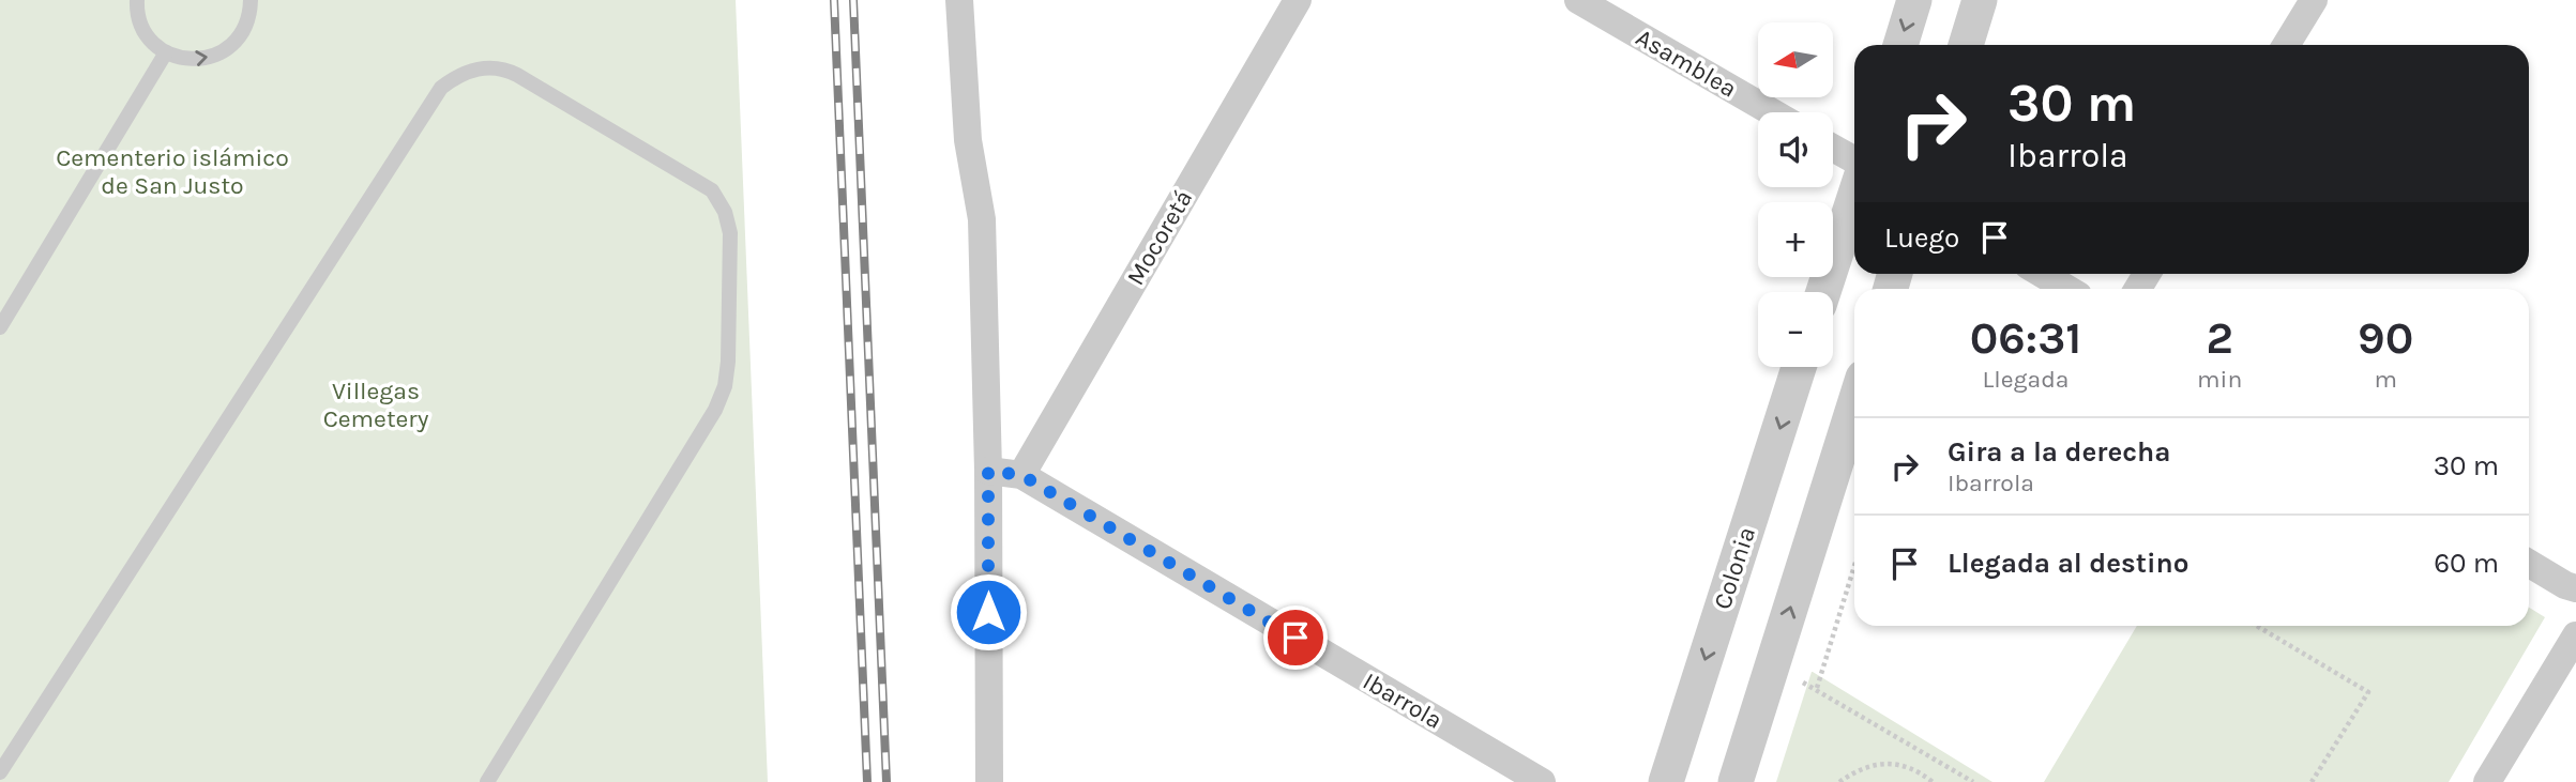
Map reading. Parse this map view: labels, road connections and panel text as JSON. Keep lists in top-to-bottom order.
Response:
{
  "streets": {
    "street": [
      "Asamblea",
      "Mocoretá",
      "Colonia",
      "Ibarrola"
    ]
  },
  "crossings": [
    ["Mocoretá", "Ibarrola"]
  ],
  "parks": ["Cementerio islámico de San Justo", "Villegas Cemetery"],
  "north": "left",
  "page": {
    "map_buttons": ["+", "−"],
    "turn": ["30 m", "Ibarrola"],
    "then": "Luego",
    "eta": [
      "06:31",
      "Llegada",
      "2",
      "min",
      "90",
      "m"
    ],
    "list": [
      {
        "name": "Gira a la derecha",
        "note": "Ibarrola",
        "value": "30 m"
      },
      {
        "name": "Llegada al destino",
        "value": "60 m"
      }
    ]
  }
}
